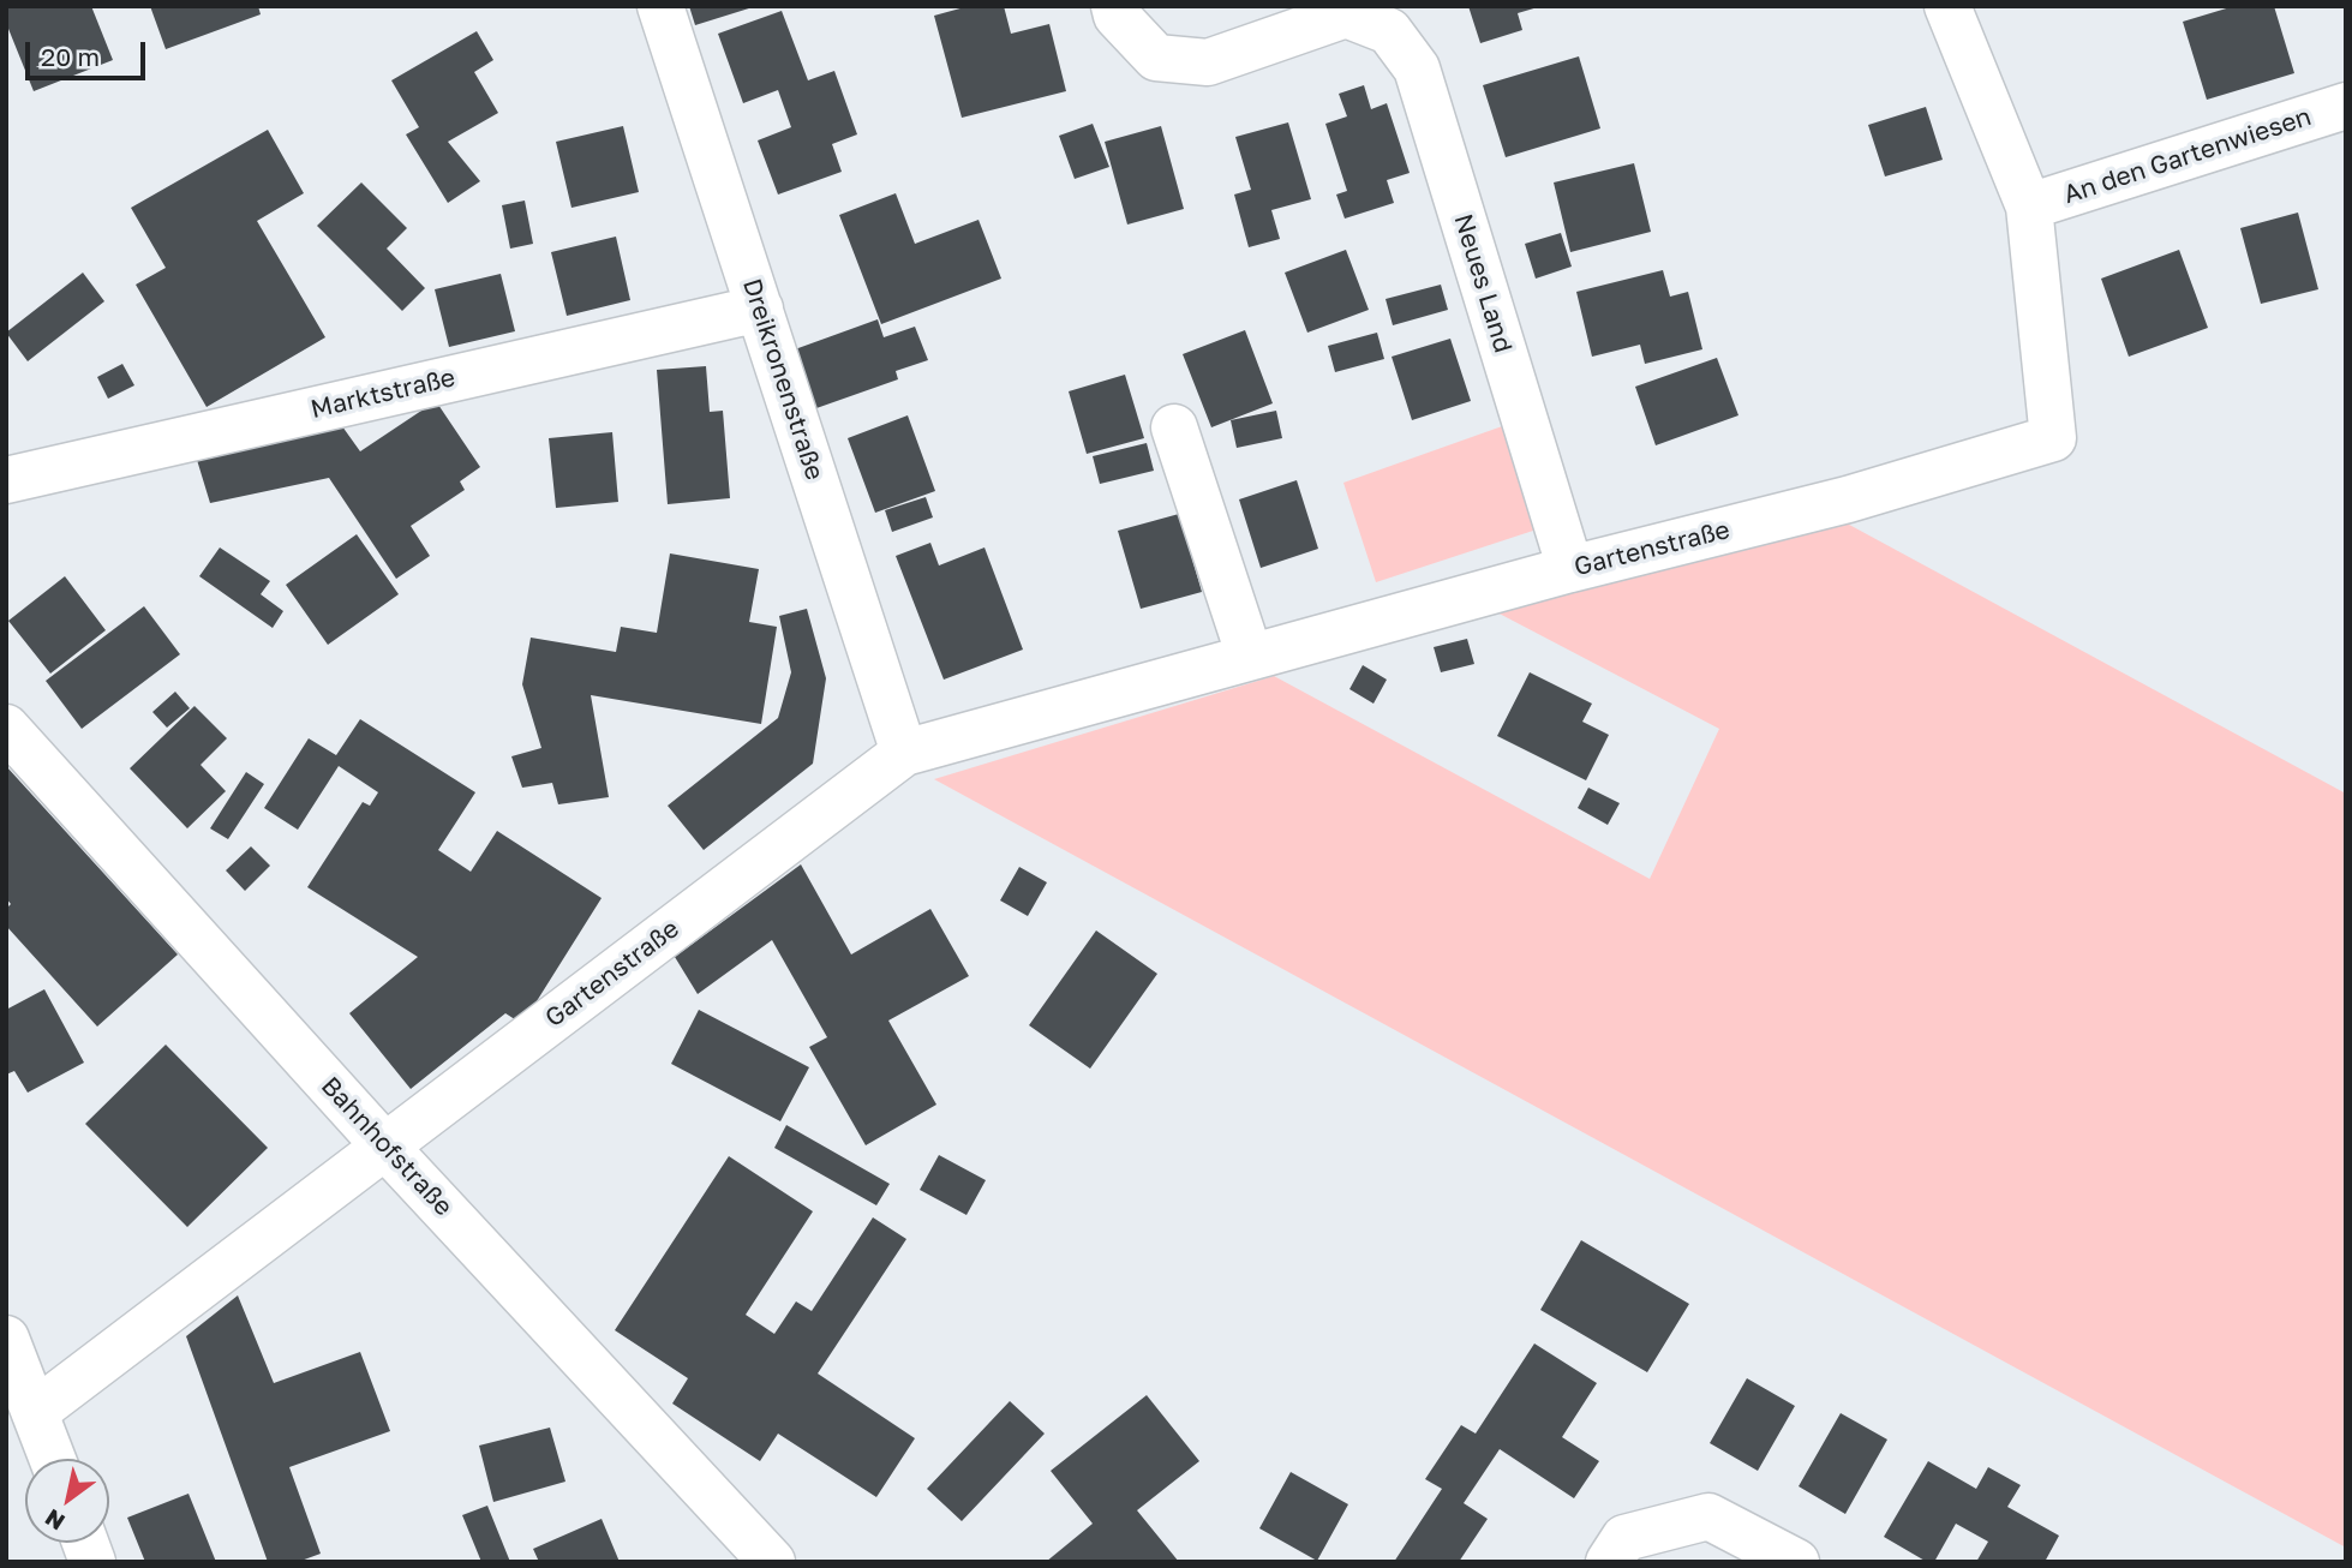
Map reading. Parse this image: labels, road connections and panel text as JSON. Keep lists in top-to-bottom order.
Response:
{
  "streets": {
    "street": [
      "An den Gartenwiesen",
      "Neues Land",
      "Dreikronenstraße",
      "Marktstraße",
      "Gartenstraße",
      "Bahnhofstraße"
    ]
  },
  "crossings": [
    ["An den Gartenwiesen", "Gartenstraße"],
    ["Neues Land", "Gartenstraße"],
    ["Dreikronenstraße", "Marktstraße"],
    ["Dreikronenstraße", "Gartenstraße"],
    ["Gartenstraße", "Bahnhofstraße"]
  ],
  "scale_bar": "20 m",
  "north": "bottom left"
}
